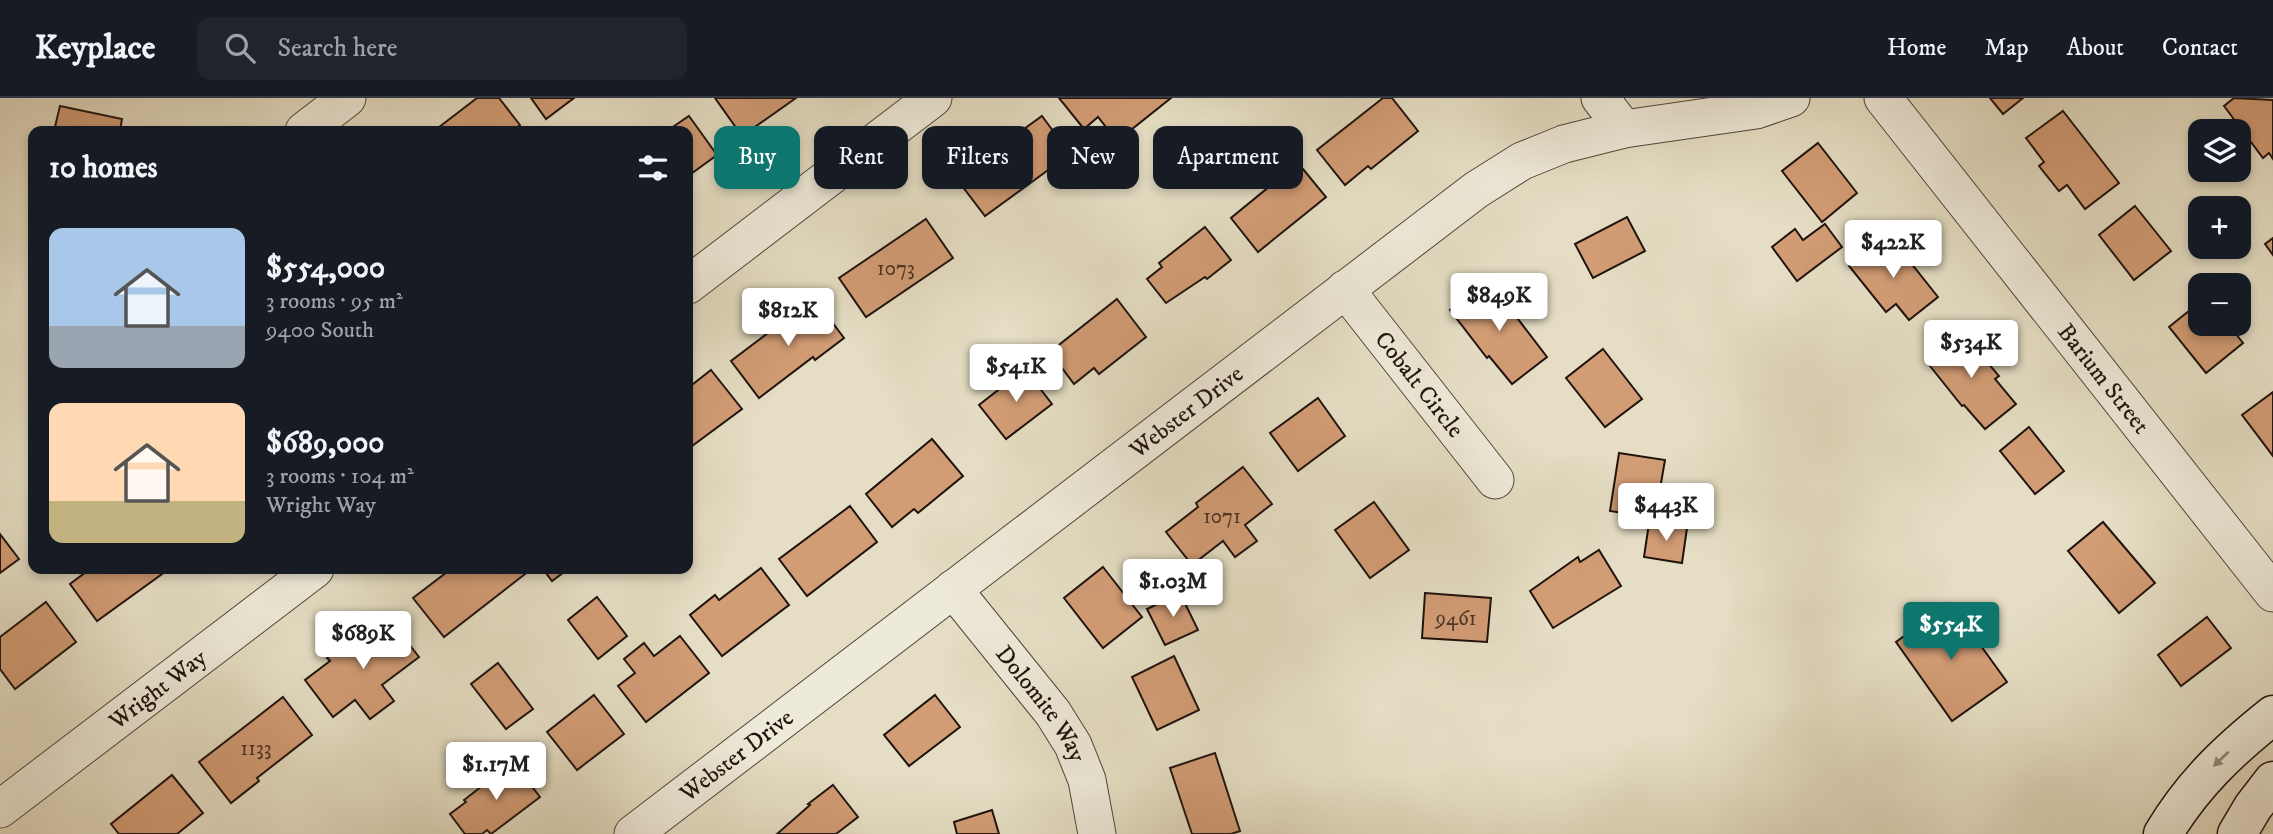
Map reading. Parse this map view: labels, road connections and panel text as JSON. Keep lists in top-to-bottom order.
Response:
{
  "streets": {
    "street": [
      "Barium Street",
      "Cobalt Circle",
      "Webster Drive",
      "Wright Way",
      "Dolomite Way"
    ]
  },
  "crossings": [
    ["Cobalt Circle", "Webster Drive"],
    ["Webster Drive", "Dolomite Way"]
  ],
  "house_numbers": [
    "1073",
    "1071",
    "9461",
    "1133"
  ],
  "page": {
    "header": "Keyplace",
    "search": "Search here",
    "nav": [
      "Home",
      "Map",
      "About",
      "Contact"
    ],
    "map_buttons": ["+", "−"],
    "chip": [
      "Buy",
      "Rent",
      "Filters",
      "New",
      "Apartment"
    ],
    "heading": "10 homes",
    "list": [
      {
        "name": "$554,000",
        "note": "3 rooms · 95 m² · 9400 South"
      },
      {
        "name": "$689,000",
        "note": "3 rooms · 104 m² · Wright Way"
      }
    ],
    "price": [
      "$422K",
      "$849K",
      "$812K",
      "$534K",
      "$541K",
      "$443K",
      "$1.03M",
      "$554K",
      "$689K",
      "$1.17M"
    ]
  }
}
